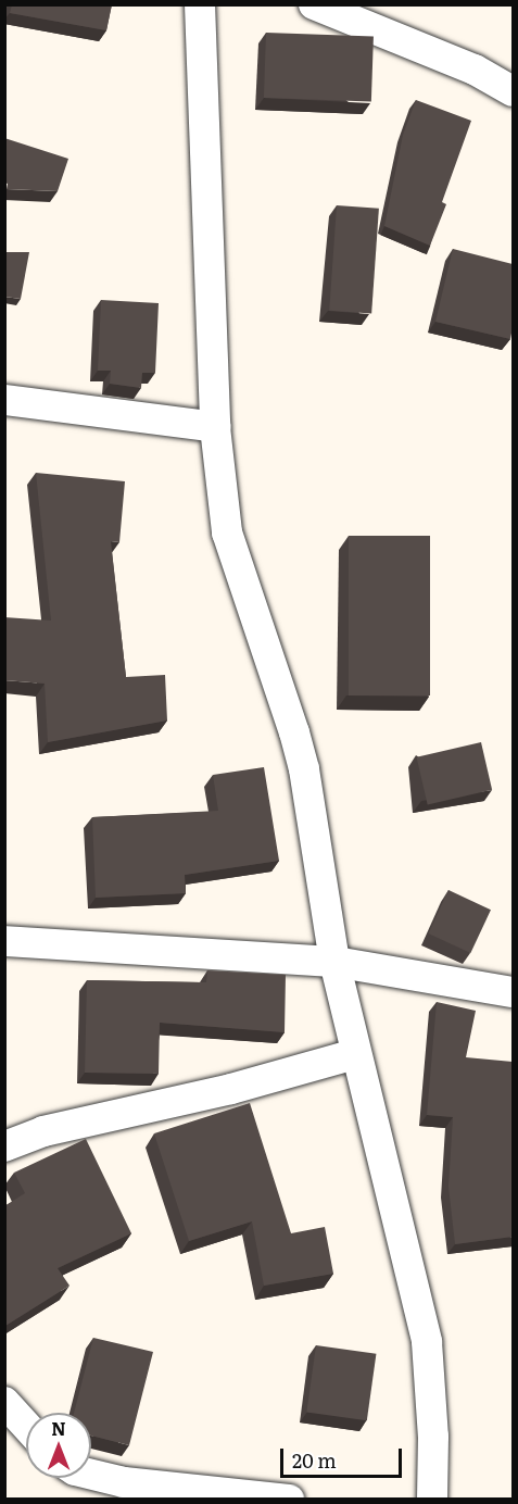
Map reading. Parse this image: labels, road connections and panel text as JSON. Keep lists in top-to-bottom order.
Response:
{
  "scale_bar": "20 m",
  "north": "top"
}
